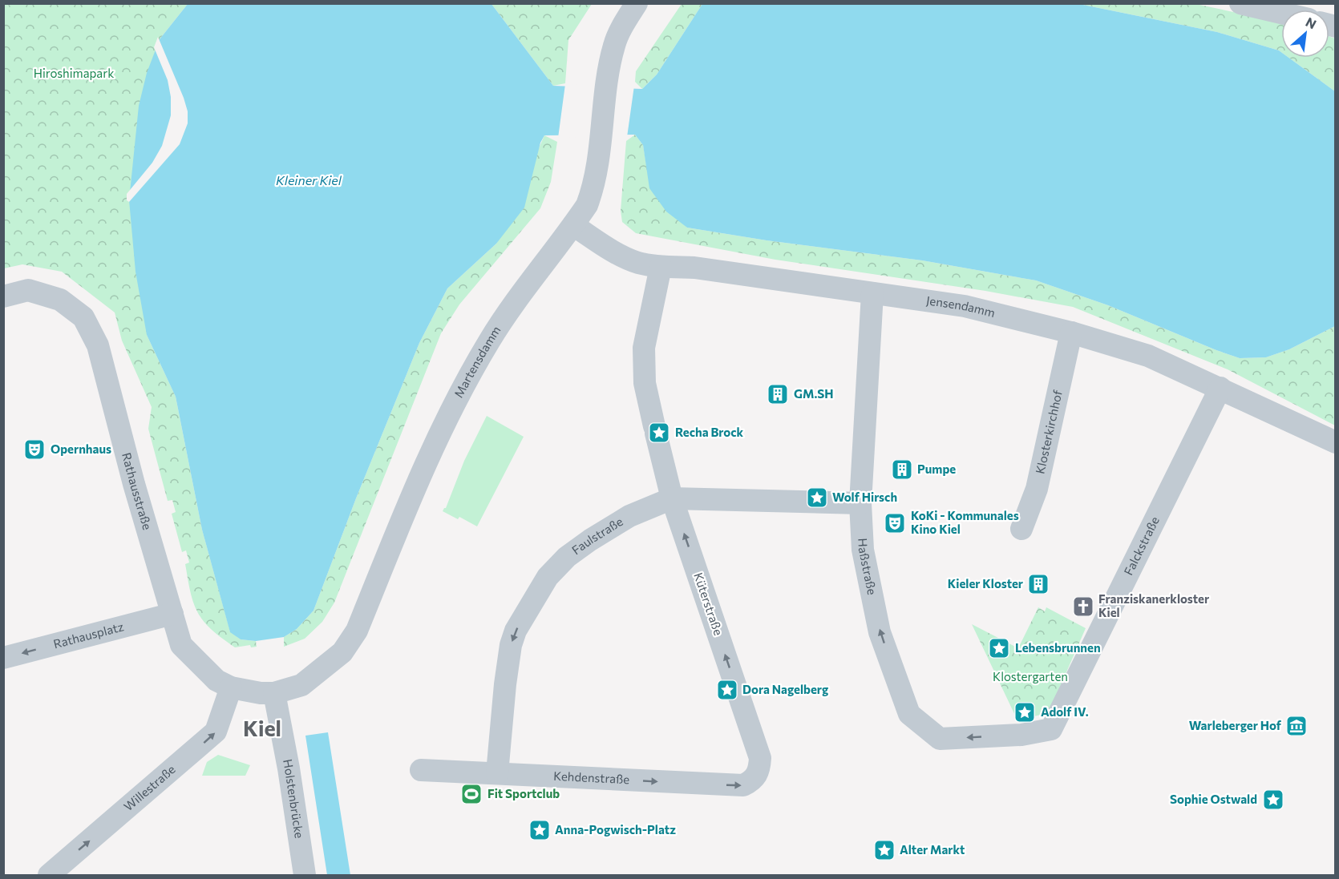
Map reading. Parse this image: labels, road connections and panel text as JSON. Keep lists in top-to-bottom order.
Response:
{
  "streets": {
    "street": [
      "Jensendamm",
      "Martensdamm",
      "Klosterkirchhof",
      "Rathausstraße",
      "Faulstraße",
      "Falckstraße",
      "Haßstraße",
      "Küterstraße",
      "Rathausplatz",
      "Kehdenstraße",
      "Willestraße",
      "Holstenbrücke"
    ]
  },
  "crossings": [
    ["Jensendamm", "Martensdamm"],
    ["Jensendamm", "Klosterkirchhof"],
    ["Jensendamm", "Falckstraße"],
    ["Jensendamm", "Haßstraße"],
    ["Jensendamm", "Küterstraße"],
    ["Martensdamm", "Rathausstraße"],
    ["Martensdamm", "Holstenbrücke"],
    ["Rathausstraße", "Rathausplatz"],
    ["Rathausstraße", "Willestraße"],
    ["Rathausstraße", "Holstenbrücke"],
    ["Faulstraße", "Haßstraße"],
    ["Faulstraße", "Küterstraße"],
    ["Faulstraße", "Kehdenstraße"],
    ["Falckstraße", "Haßstraße"],
    ["Küterstraße", "Kehdenstraße"]
  ],
  "one_way": [
    "Faulstraße",
    "Haßstraße",
    "Küterstraße",
    "Rathausplatz",
    "Kehdenstraße",
    "Willestraße"
  ],
  "districts": ["Kiel"],
  "water": ["Kleiner Kiel"],
  "parks": ["Hiroshimapark", "Klostergarten"],
  "places": {
    "building": ["GM.SH", "Pumpe", "Kieler Kloster"],
    "place": [
      "Recha Brock",
      "Wolf Hirsch",
      "Lebensbrunnen",
      "Dora Nagelberg",
      "Adolf IV.",
      "Sophie Ostwald",
      "Anna-Pogwisch-Platz",
      "Alter Markt"
    ],
    "theatre": ["Opernhaus", "KoKi - Kommunales Kino Kiel"],
    "church": ["Franziskanerkloster Kiel"],
    "museum": ["Warleberger Hof"],
    "sports": ["Fit Sportclub"]
  },
  "north": "top right"
}
